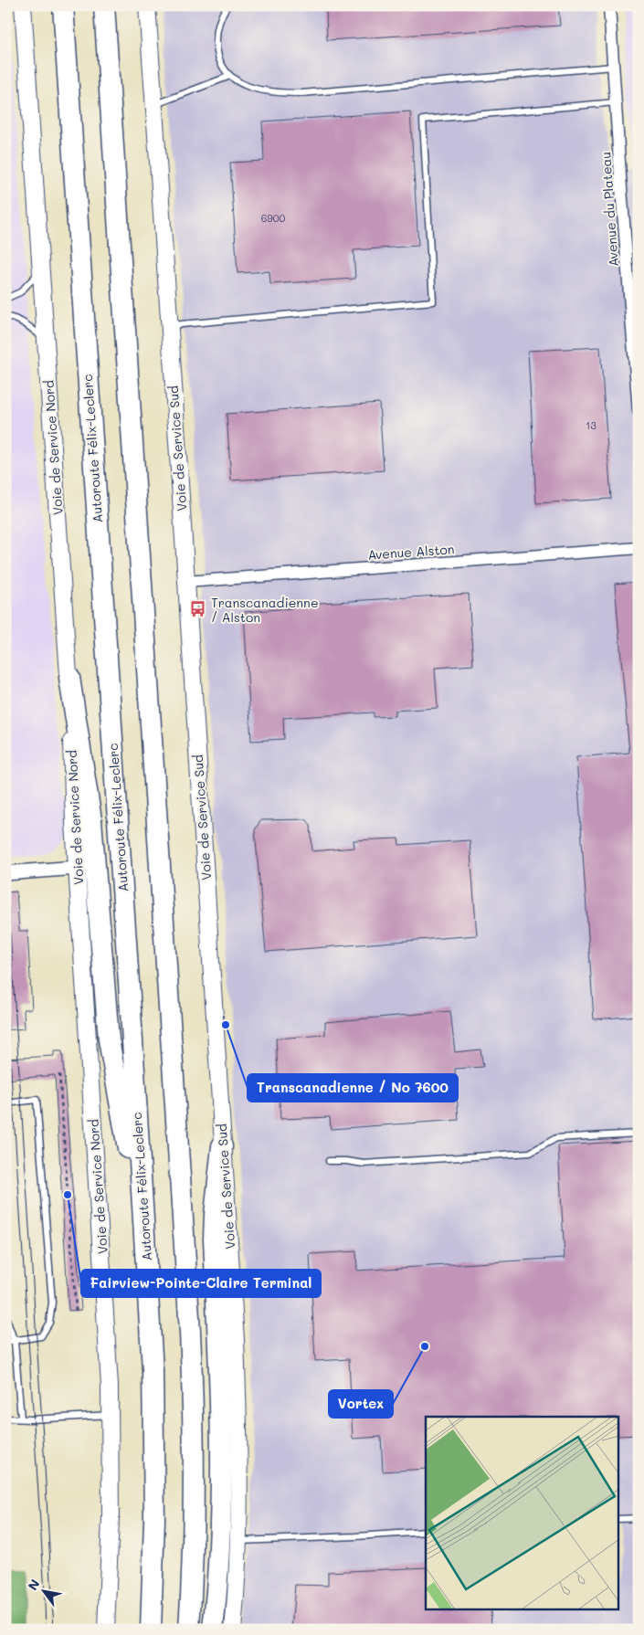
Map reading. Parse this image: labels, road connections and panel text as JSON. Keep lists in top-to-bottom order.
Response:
{
  "streets": {
    "highway": ["Autoroute Félix-Leclerc"],
    "main road": ["Voie de Service Nord", "Voie de Service Sud"],
    "street": ["Avenue du Plateau", "Avenue Alston"]
  },
  "crossings": [
    ["Voie de Service Sud", "Avenue Alston"]
  ],
  "places": {
    "bus stop": ["Transcanadienne / Alston"],
    "other": ["Transcanadienne / No 7600", "Fairview-Pointe-Claire Terminal", "Vortex"]
  },
  "house_numbers": ["6900", "13"],
  "north": "top left"
}
